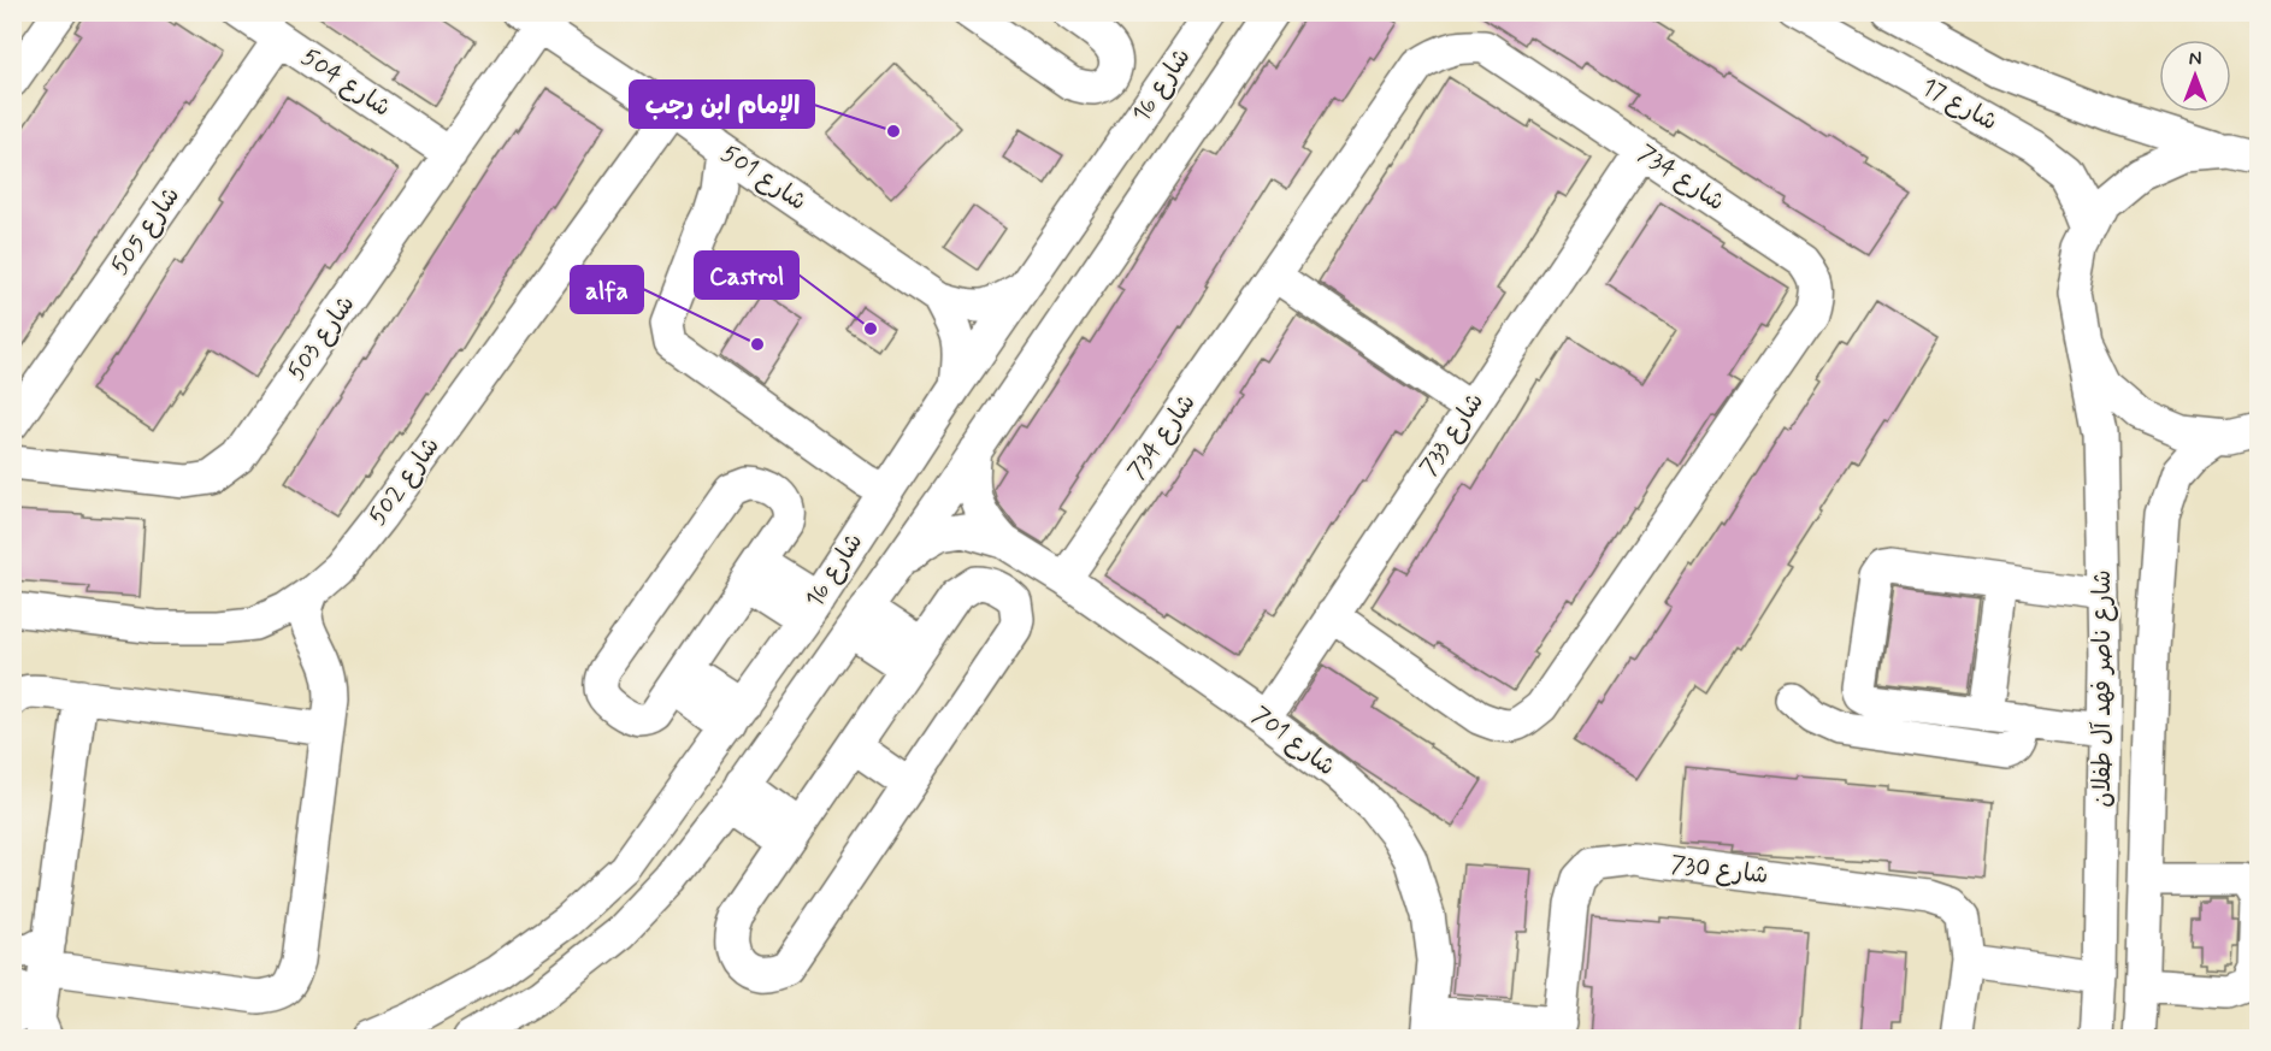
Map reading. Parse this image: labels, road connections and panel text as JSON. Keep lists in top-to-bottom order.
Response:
{
  "streets": {
    "street": [
      "شارع 504",
      "شارع 16",
      "شارع 17",
      "شارع 501",
      "شارع 734",
      "شارع 505",
      "شارع 503",
      "شارع 733",
      "شارع 502",
      "شارع ناصر فهد آل طفلان",
      "شارع 701",
      "شارع 730"
    ]
  },
  "crossings": [
    ["شارع 504", "شارع 505"],
    ["شارع 504", "شارع 503"],
    ["شارع 16", "شارع 501"],
    ["شارع 16", "شارع 701"],
    ["شارع 17", "شارع ناصر فهد آل طفلان"],
    ["شارع 501", "شارع 503"],
    ["شارع 501", "شارع 502"],
    ["شارع 734", "شارع 733"],
    ["شارع 734", "شارع 701"],
    ["شارع 733", "شارع 701"],
    ["شارع 701", "شارع 730"]
  ],
  "places": ["الإمام ابن رجب", "Castrol", "alfa"],
  "north": "top"
}
